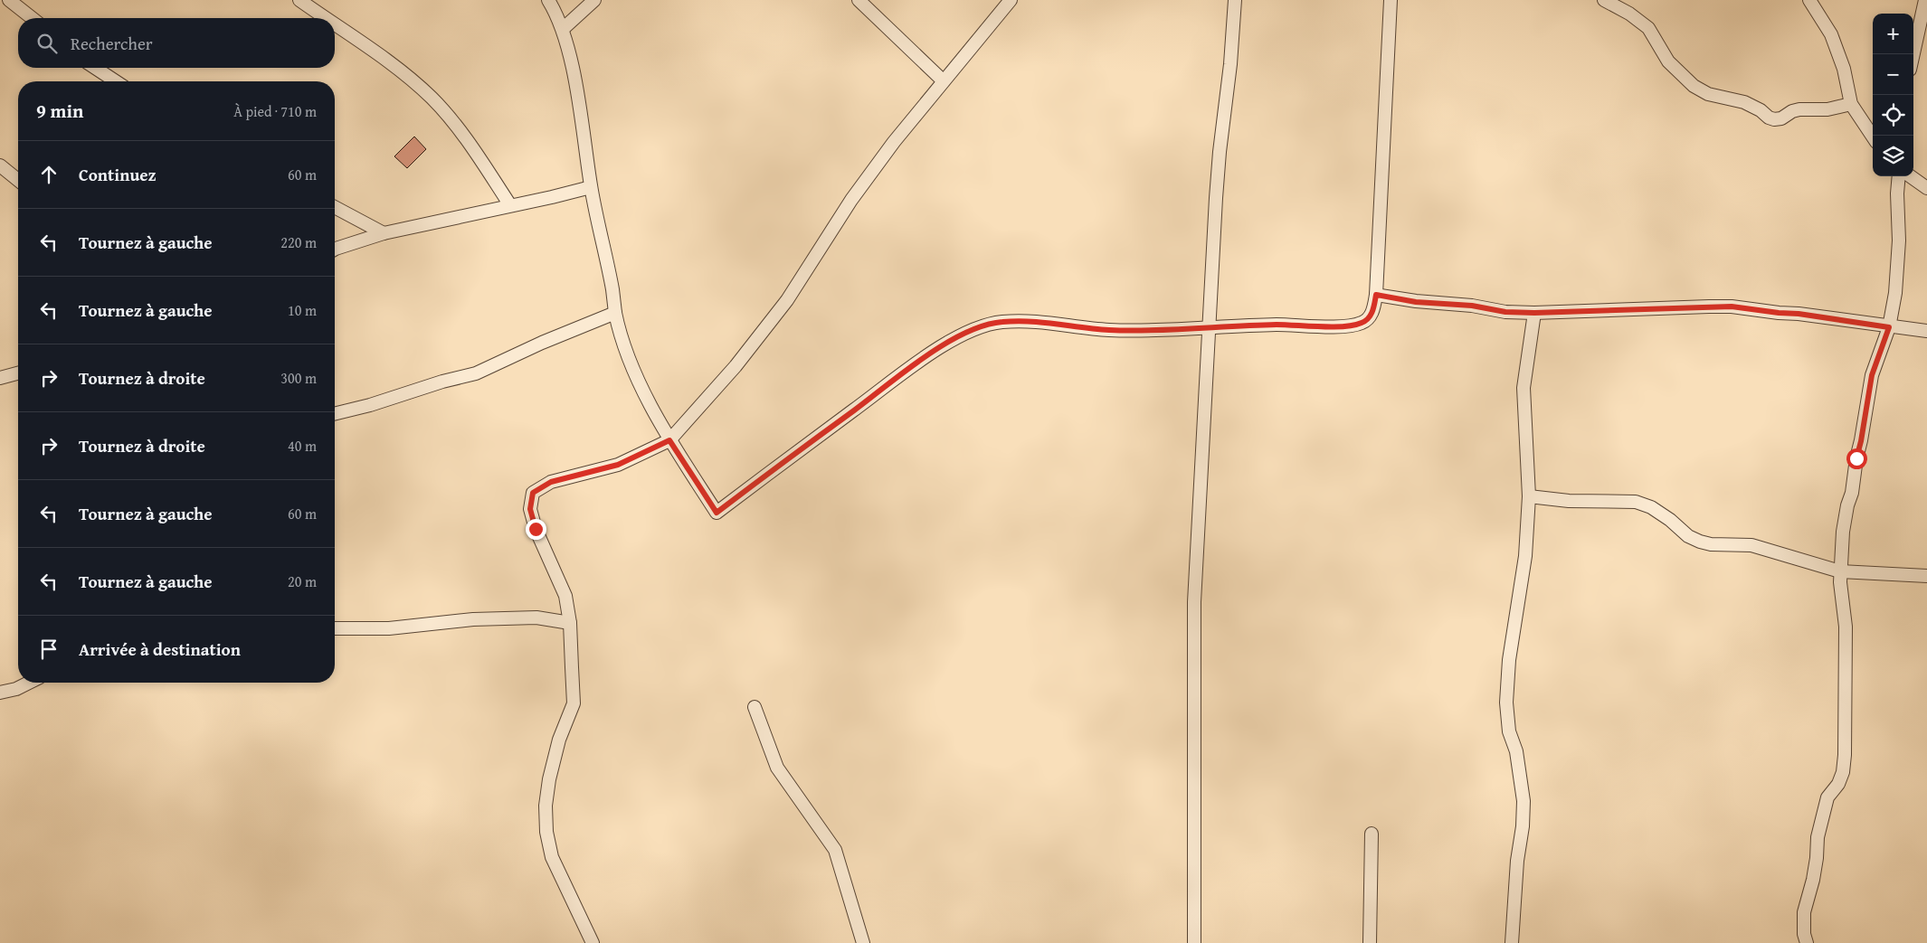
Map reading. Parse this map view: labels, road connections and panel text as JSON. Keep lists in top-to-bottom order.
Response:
{
  "page": {
    "map_buttons": ["+", "−"],
    "search": "Rechercher",
    "heading": ["9 min", "À pied · 710 m"],
    "list": [
      ["Continuez", "60 m"],
      ["Tournez à gauche", "220 m"],
      ["Tournez à gauche", "10 m"],
      ["Tournez à droite", "300 m"],
      ["Tournez à droite", "40 m"],
      ["Tournez à gauche", "60 m"],
      ["Tournez à gauche", "20 m"],
      "Arrivée à destination"
    ]
  }
}
